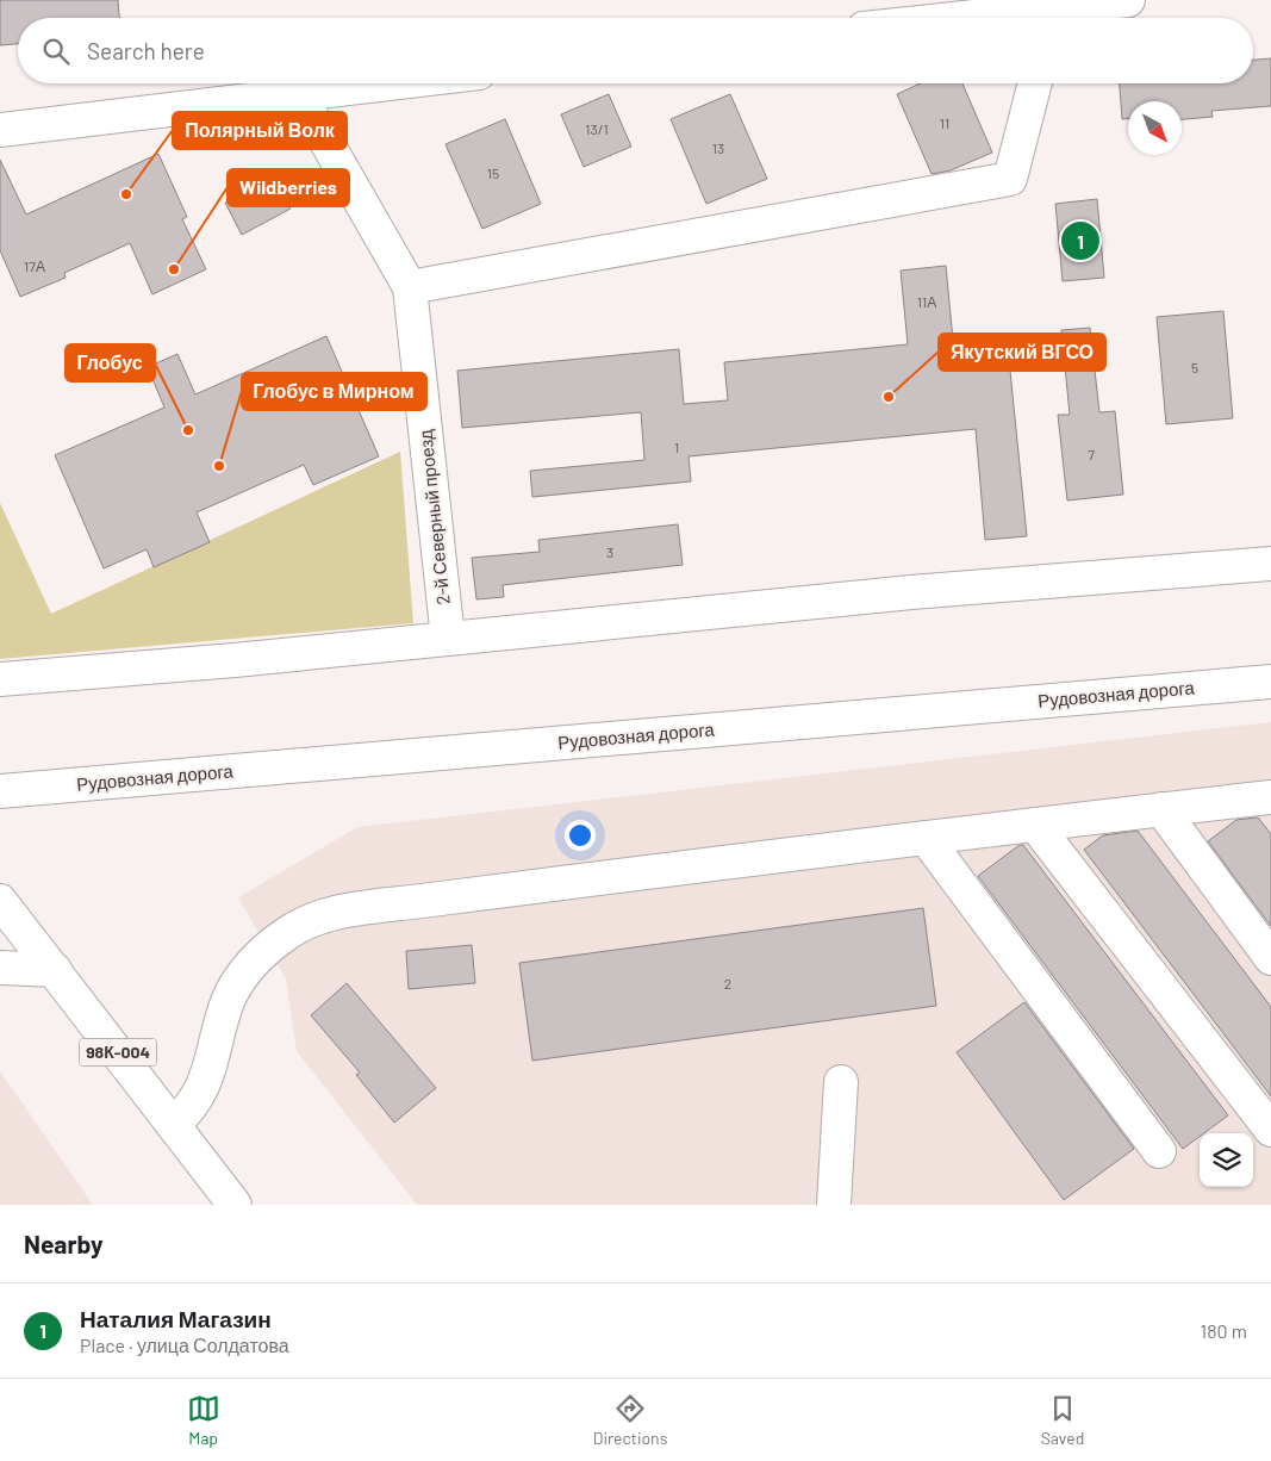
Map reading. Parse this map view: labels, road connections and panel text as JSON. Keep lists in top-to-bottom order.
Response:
{
  "streets": {
    "street": ["2-й Северный проезд", "Рудовозная дорога", "98К-004"]
  },
  "places": [
    "Полярный Волк",
    "Wildberries",
    "Якутский ВГСО",
    "Глобус",
    "Глобус в Мирном"
  ],
  "house_numbers": [
    "11",
    "13/1",
    "13",
    "15",
    "17А",
    "11А",
    "5",
    "1",
    "7",
    "3",
    "2"
  ],
  "north": "bottom right",
  "page": {
    "search": "Search here",
    "pins": "1",
    "heading": "Nearby",
    "list": [
      {
        "mark": "1",
        "name": "Наталия Магазин",
        "note": "Place · улица Солдатова",
        "value": "180 m"
      }
    ],
    "nav": ["Map", "Directions", "Saved"]
  }
}
